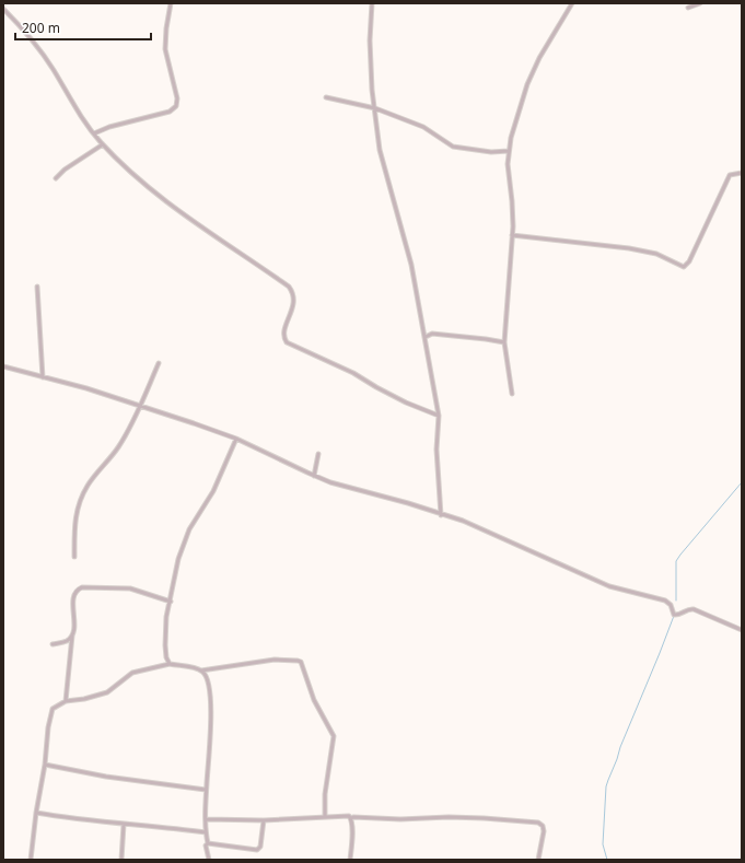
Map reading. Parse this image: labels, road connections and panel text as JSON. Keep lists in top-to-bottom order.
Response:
{
  "scale_bar": "200 m"
}
